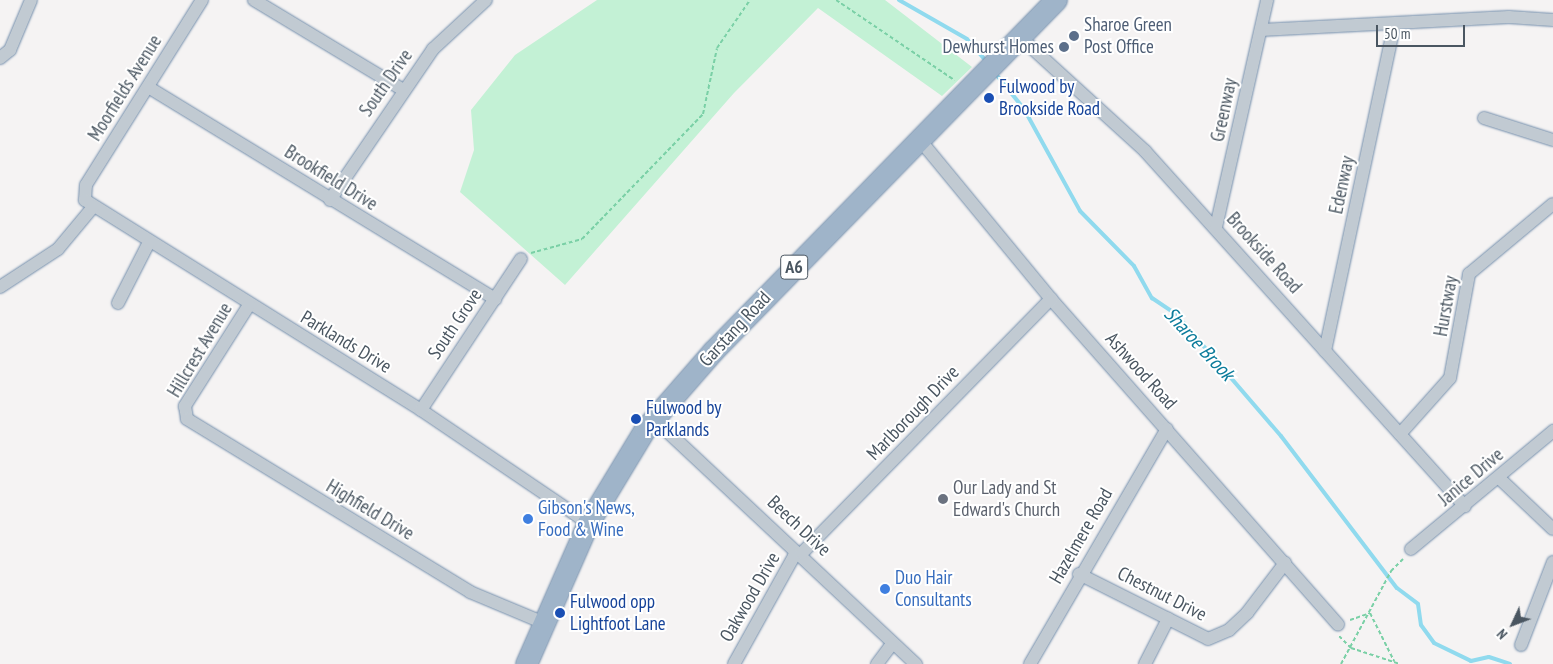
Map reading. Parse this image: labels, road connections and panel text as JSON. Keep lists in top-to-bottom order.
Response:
{
  "streets": {
    "highway": ["A6", "Garstang Road"],
    "street": [
      "South Drive",
      "Moorfields Avenue",
      "Greenway",
      "Brookfield Drive",
      "Edenway",
      "Brookside Road",
      "Hurstway",
      "South Grove",
      "Parklands Drive",
      "Hillcrest Avenue",
      "Ashwood Road",
      "Marlborough Drive",
      "Janice Drive",
      "Highfield Drive",
      "Beech Drive",
      "Hazelmere Road",
      "Chestnut Drive",
      "Oakwood Drive"
    ]
  },
  "crossings": [
    ["South Drive", "Brookfield Drive"],
    ["Moorfields Avenue", "Brookfield Drive"],
    ["Moorfields Avenue", "Parklands Drive"],
    ["Greenway", "Brookside Road"],
    ["Brookfield Drive", "South Grove"],
    ["Edenway", "Brookside Road"],
    ["Brookside Road", "Hurstway"],
    ["Brookside Road", "Garstang Road"],
    ["Brookside Road", "Janice Drive"],
    ["South Grove", "Parklands Drive"],
    ["Garstang Road", "Parklands Drive"],
    ["Garstang Road", "Ashwood Road"],
    ["Garstang Road", "Highfield Drive"],
    ["Garstang Road", "Beech Drive"],
    ["Parklands Drive", "Hillcrest Avenue"],
    ["Hillcrest Avenue", "Highfield Drive"],
    ["Ashwood Road", "Marlborough Drive"],
    ["Ashwood Road", "Hazelmere Road"],
    ["Ashwood Road", "Chestnut Drive"],
    ["Marlborough Drive", "Beech Drive"],
    ["Marlborough Drive", "Oakwood Drive"],
    ["Beech Drive", "Oakwood Drive"],
    ["Hazelmere Road", "Chestnut Drive"]
  ],
  "water": ["Sharoe Brook"],
  "places": [
    "Sharoe Green Post Office",
    "Dewhurst Homes",
    "Fulwood by Brookside Road",
    "Fulwood by Parklands",
    "Our Lady and St Edward's Church",
    "Gibson's News, Food & Wine",
    "Duo Hair Consultants",
    "Fulwood opp Lightfoot Lane"
  ],
  "scale_bar": "50 m",
  "north": "bottom left"
}
